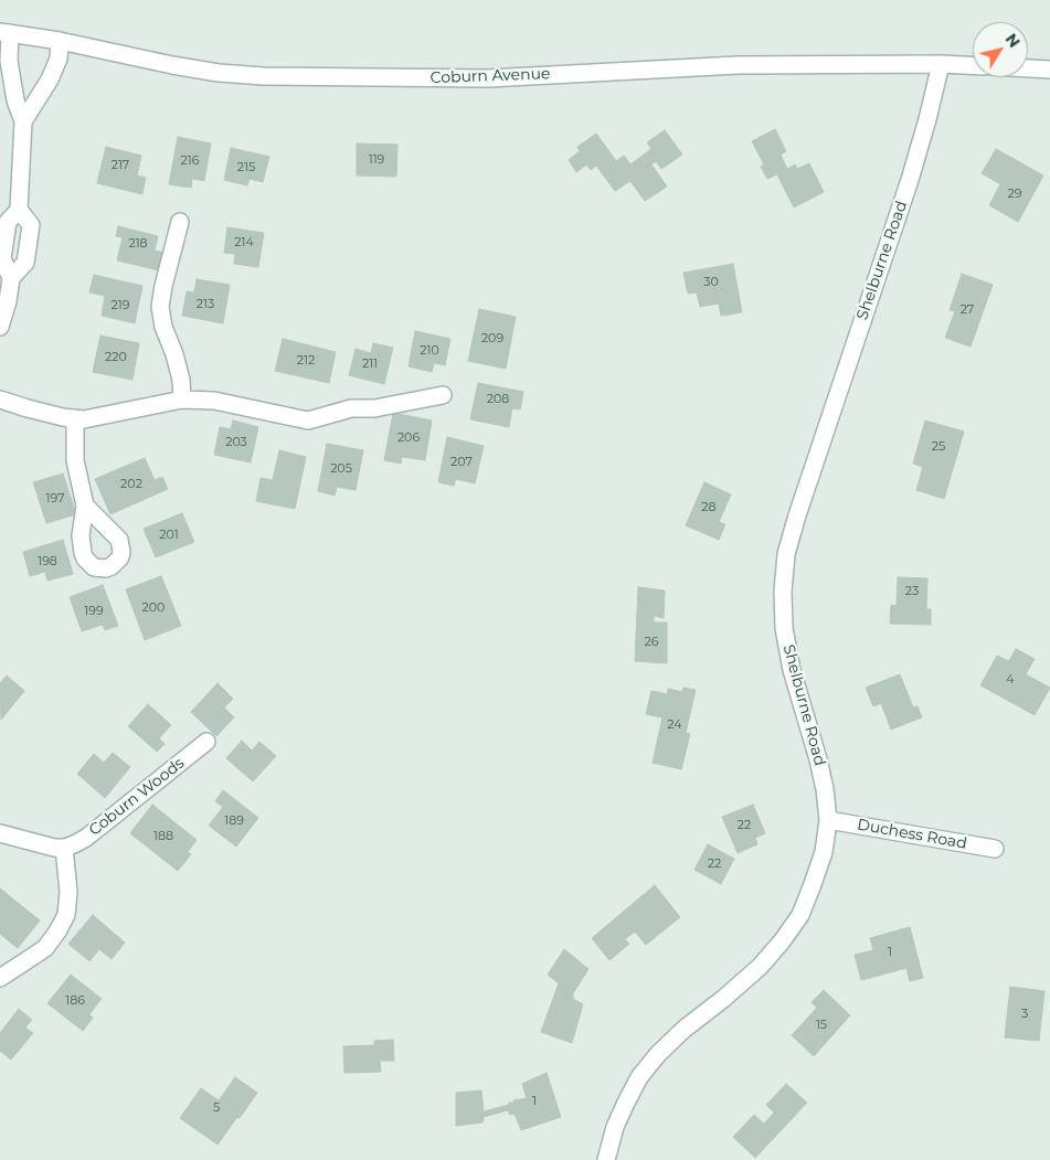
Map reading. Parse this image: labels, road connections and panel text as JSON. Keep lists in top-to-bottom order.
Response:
{
  "streets": {
    "street": [
      "Coburn Avenue",
      "Shelburne Road",
      "Coburn Woods",
      "Duchess Road"
    ]
  },
  "crossings": [
    ["Coburn Avenue", "Shelburne Road"],
    ["Shelburne Road", "Duchess Road"]
  ],
  "house_numbers": [
    "119",
    "216",
    "217",
    "215",
    "29",
    "214",
    "218",
    "30",
    "213",
    "219",
    "27",
    "209",
    "210",
    "220",
    "212",
    "211",
    "208",
    "206",
    "203",
    "25",
    "207",
    "205",
    "202",
    "197",
    "28",
    "201",
    "198",
    "23",
    "200",
    "199",
    "26",
    "4",
    "24",
    "189",
    "22",
    "188",
    "22",
    "1",
    "186",
    "3",
    "15",
    "1",
    "5"
  ],
  "north": "top right"
}
